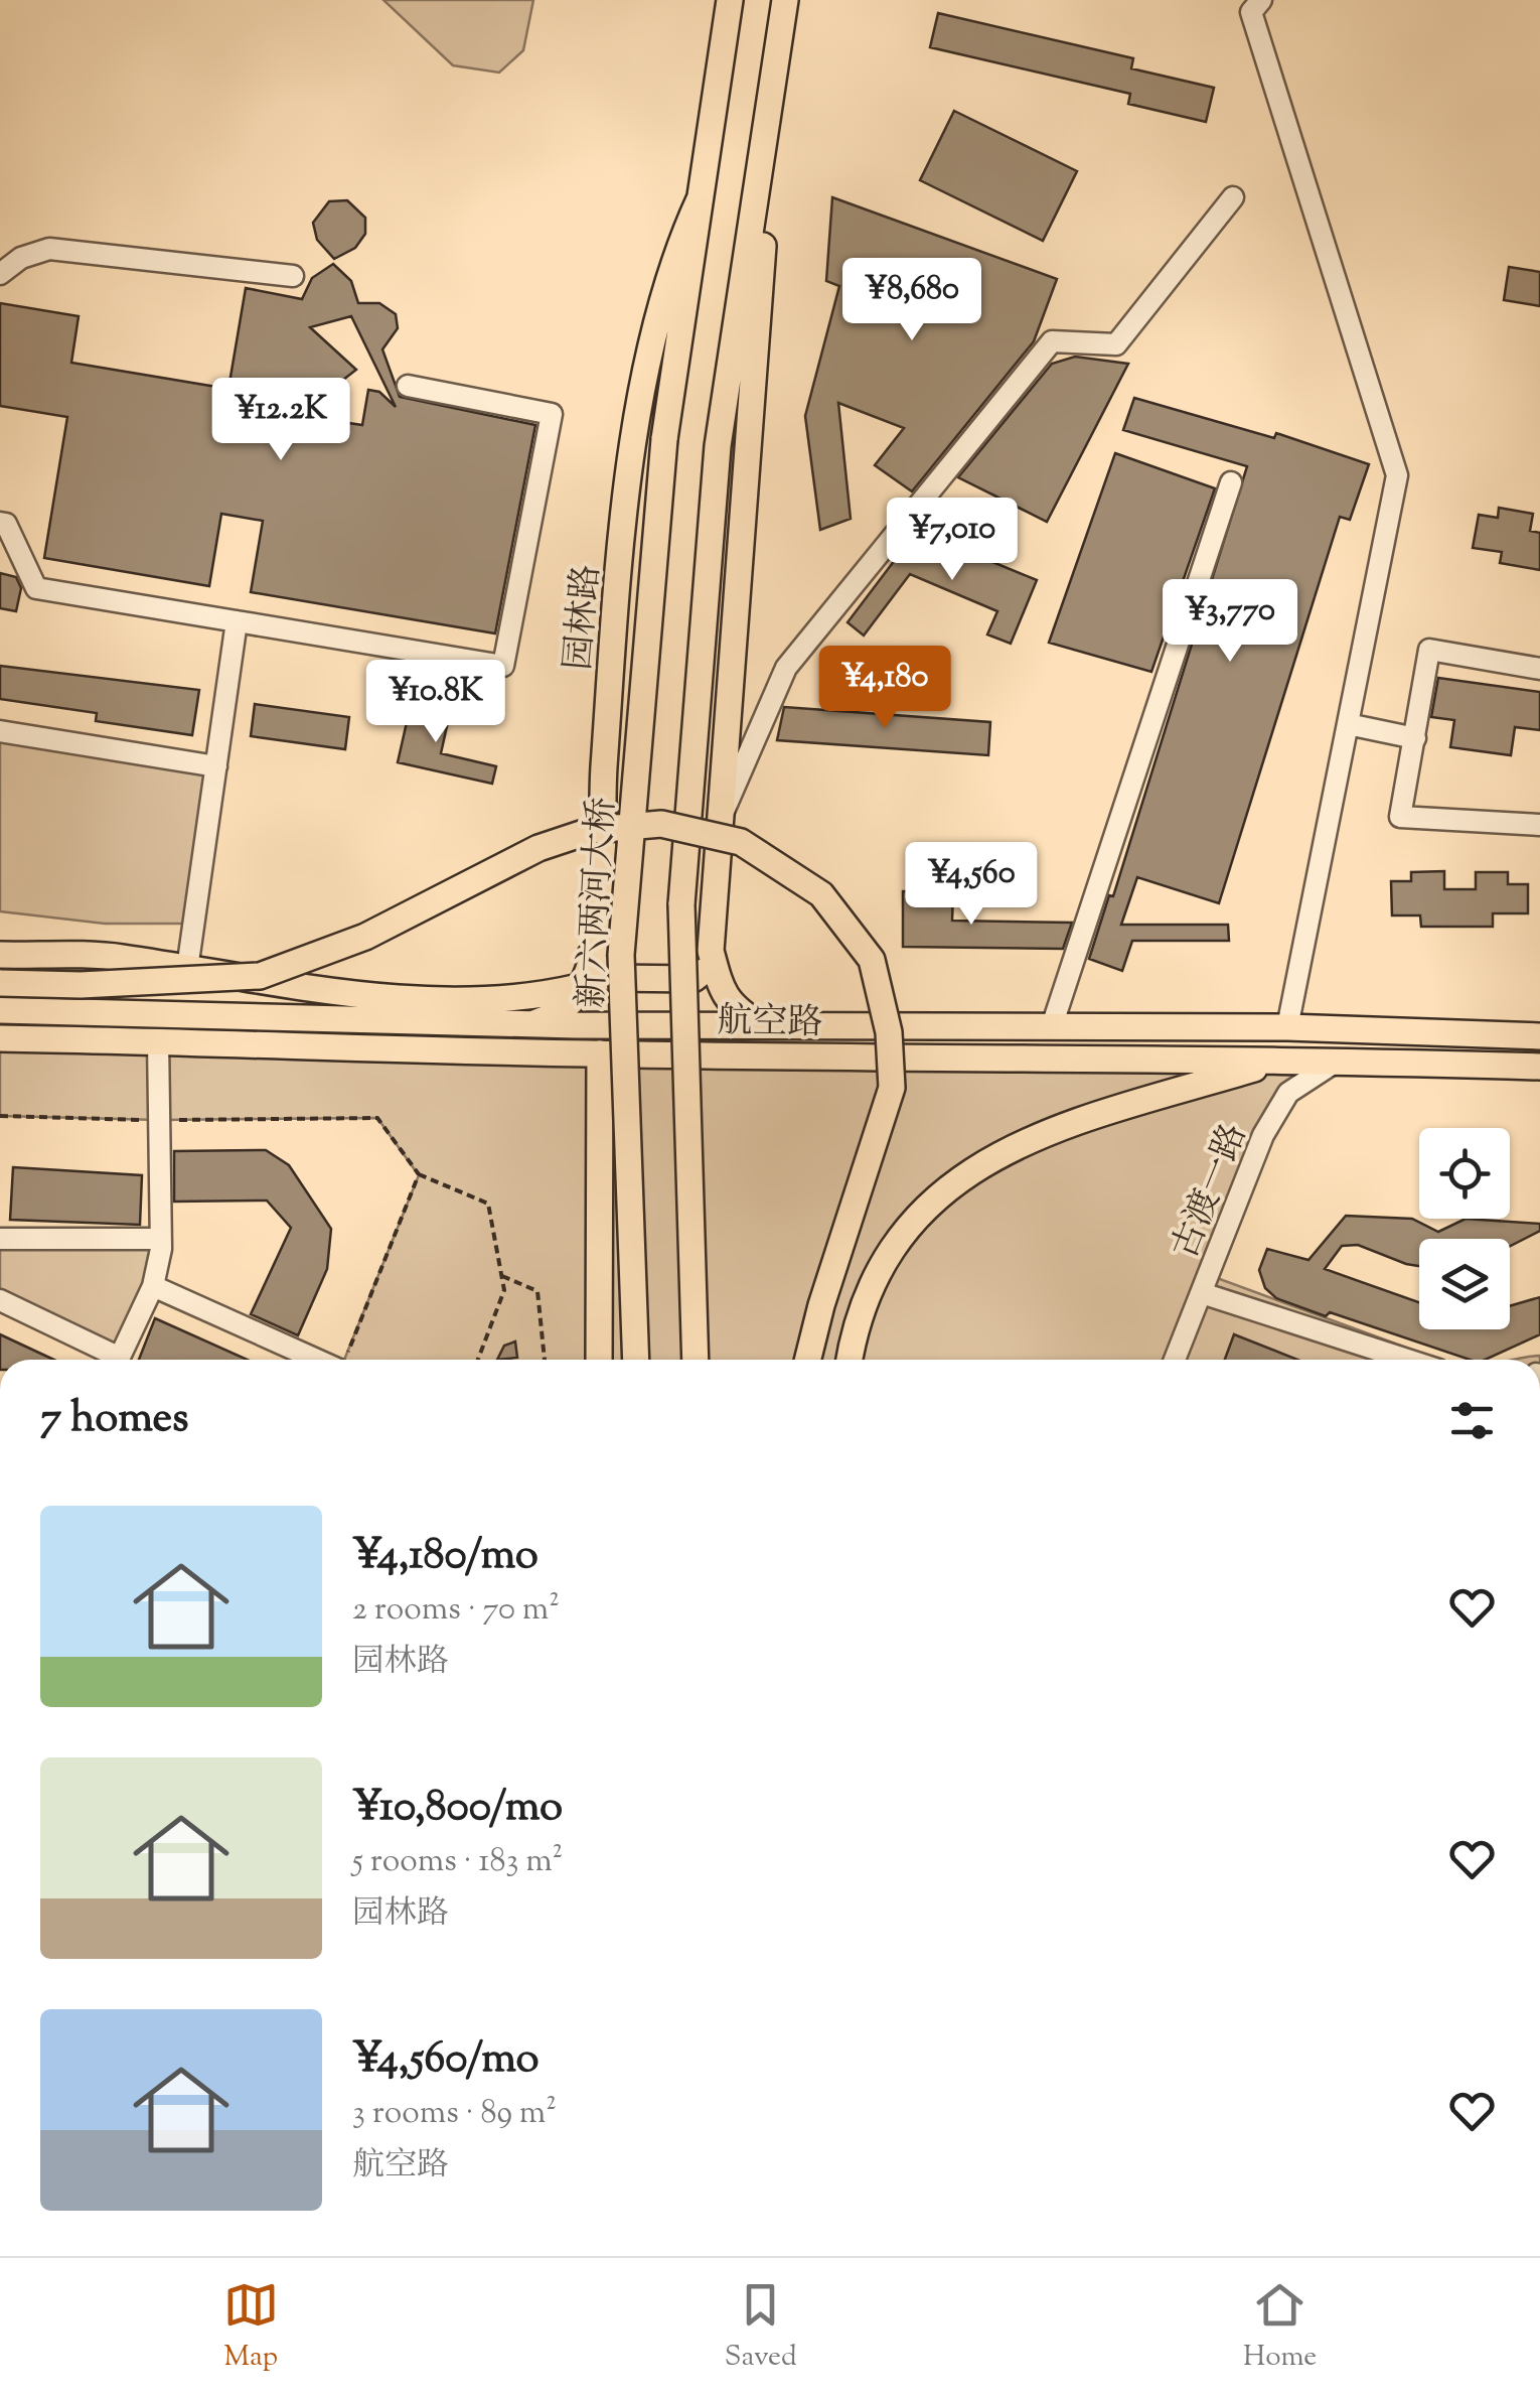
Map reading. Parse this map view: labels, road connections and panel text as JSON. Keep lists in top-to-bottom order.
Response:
{
  "streets": {
    "main road": ["园林路", "新六两河大桥", "航空路"],
    "street": ["古渡一路"]
  },
  "crossings": [
    ["园林路", "新六两河大桥"],
    ["园林路", "航空路"],
    ["航空路", "古渡一路"]
  ],
  "page": {
    "price": [
      "¥8,680",
      "¥12.2K",
      "¥7,010",
      "¥3,770",
      "¥4,180",
      "¥10.8K",
      "¥4,560"
    ],
    "heading": "7 homes",
    "list": [
      {
        "name": "¥4,180/mo",
        "note": "2 rooms · 70 m² · 园林路"
      },
      {
        "name": "¥10,800/mo",
        "note": "5 rooms · 183 m² · 园林路"
      },
      {
        "name": "¥4,560/mo",
        "note": "3 rooms · 89 m² · 航空路"
      }
    ],
    "tabs": ["Map", "Saved", "Home"]
  }
}
